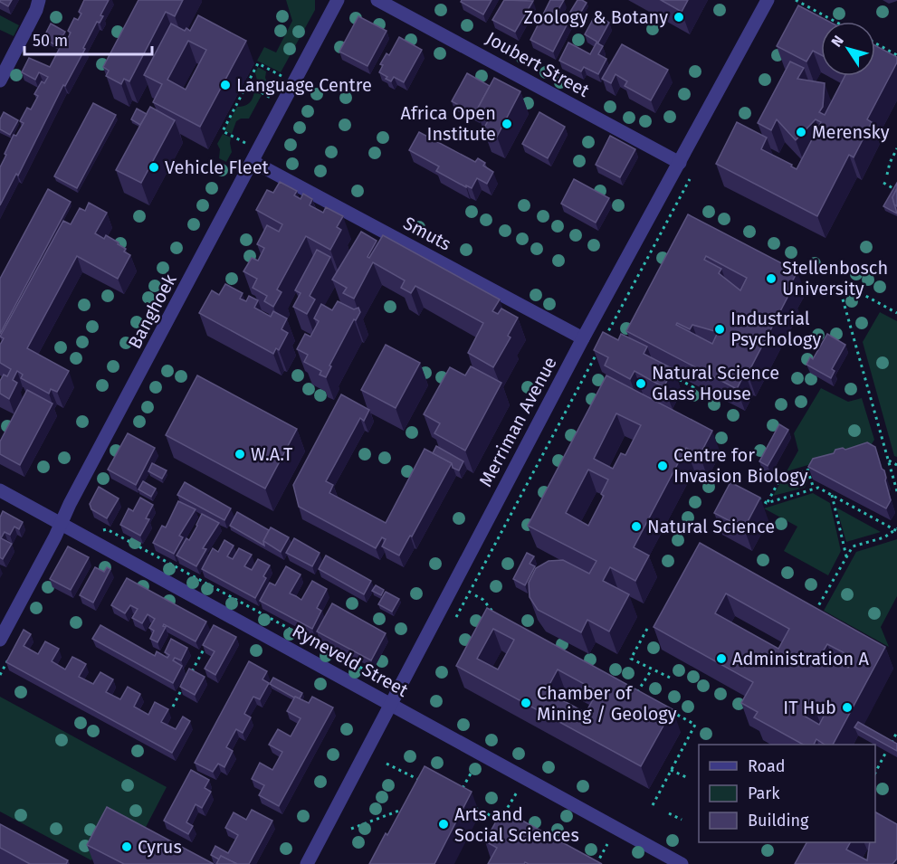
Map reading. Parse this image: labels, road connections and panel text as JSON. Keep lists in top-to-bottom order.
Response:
{
  "streets": {
    "street": [
      "Joubert Street",
      "Smuts",
      "Banghoek",
      "Merriman Avenue",
      "Ryneveld Street"
    ]
  },
  "crossings": [
    ["Joubert Street", "Merriman Avenue"],
    ["Smuts", "Banghoek"],
    ["Smuts", "Merriman Avenue"],
    ["Banghoek", "Ryneveld Street"],
    ["Merriman Avenue", "Ryneveld Street"]
  ],
  "places": [
    "Zoology & Botany",
    "Language Centre",
    "Africa Open Institute",
    "Merensky",
    "Vehicle Fleet",
    "Stellenbosch University",
    "Industrial Psychology",
    "Natural Science Glass House",
    "W.A.T",
    "Centre for Invasion Biology",
    "Natural Science",
    "Administration A",
    "Chamber of Mining / Geology",
    "IT Hub",
    "Arts and Social Sciences",
    "Cyrus"
  ],
  "legend": ["Road", "Park", "Building"],
  "scale_bar": "50 m",
  "north": "top left"
}
